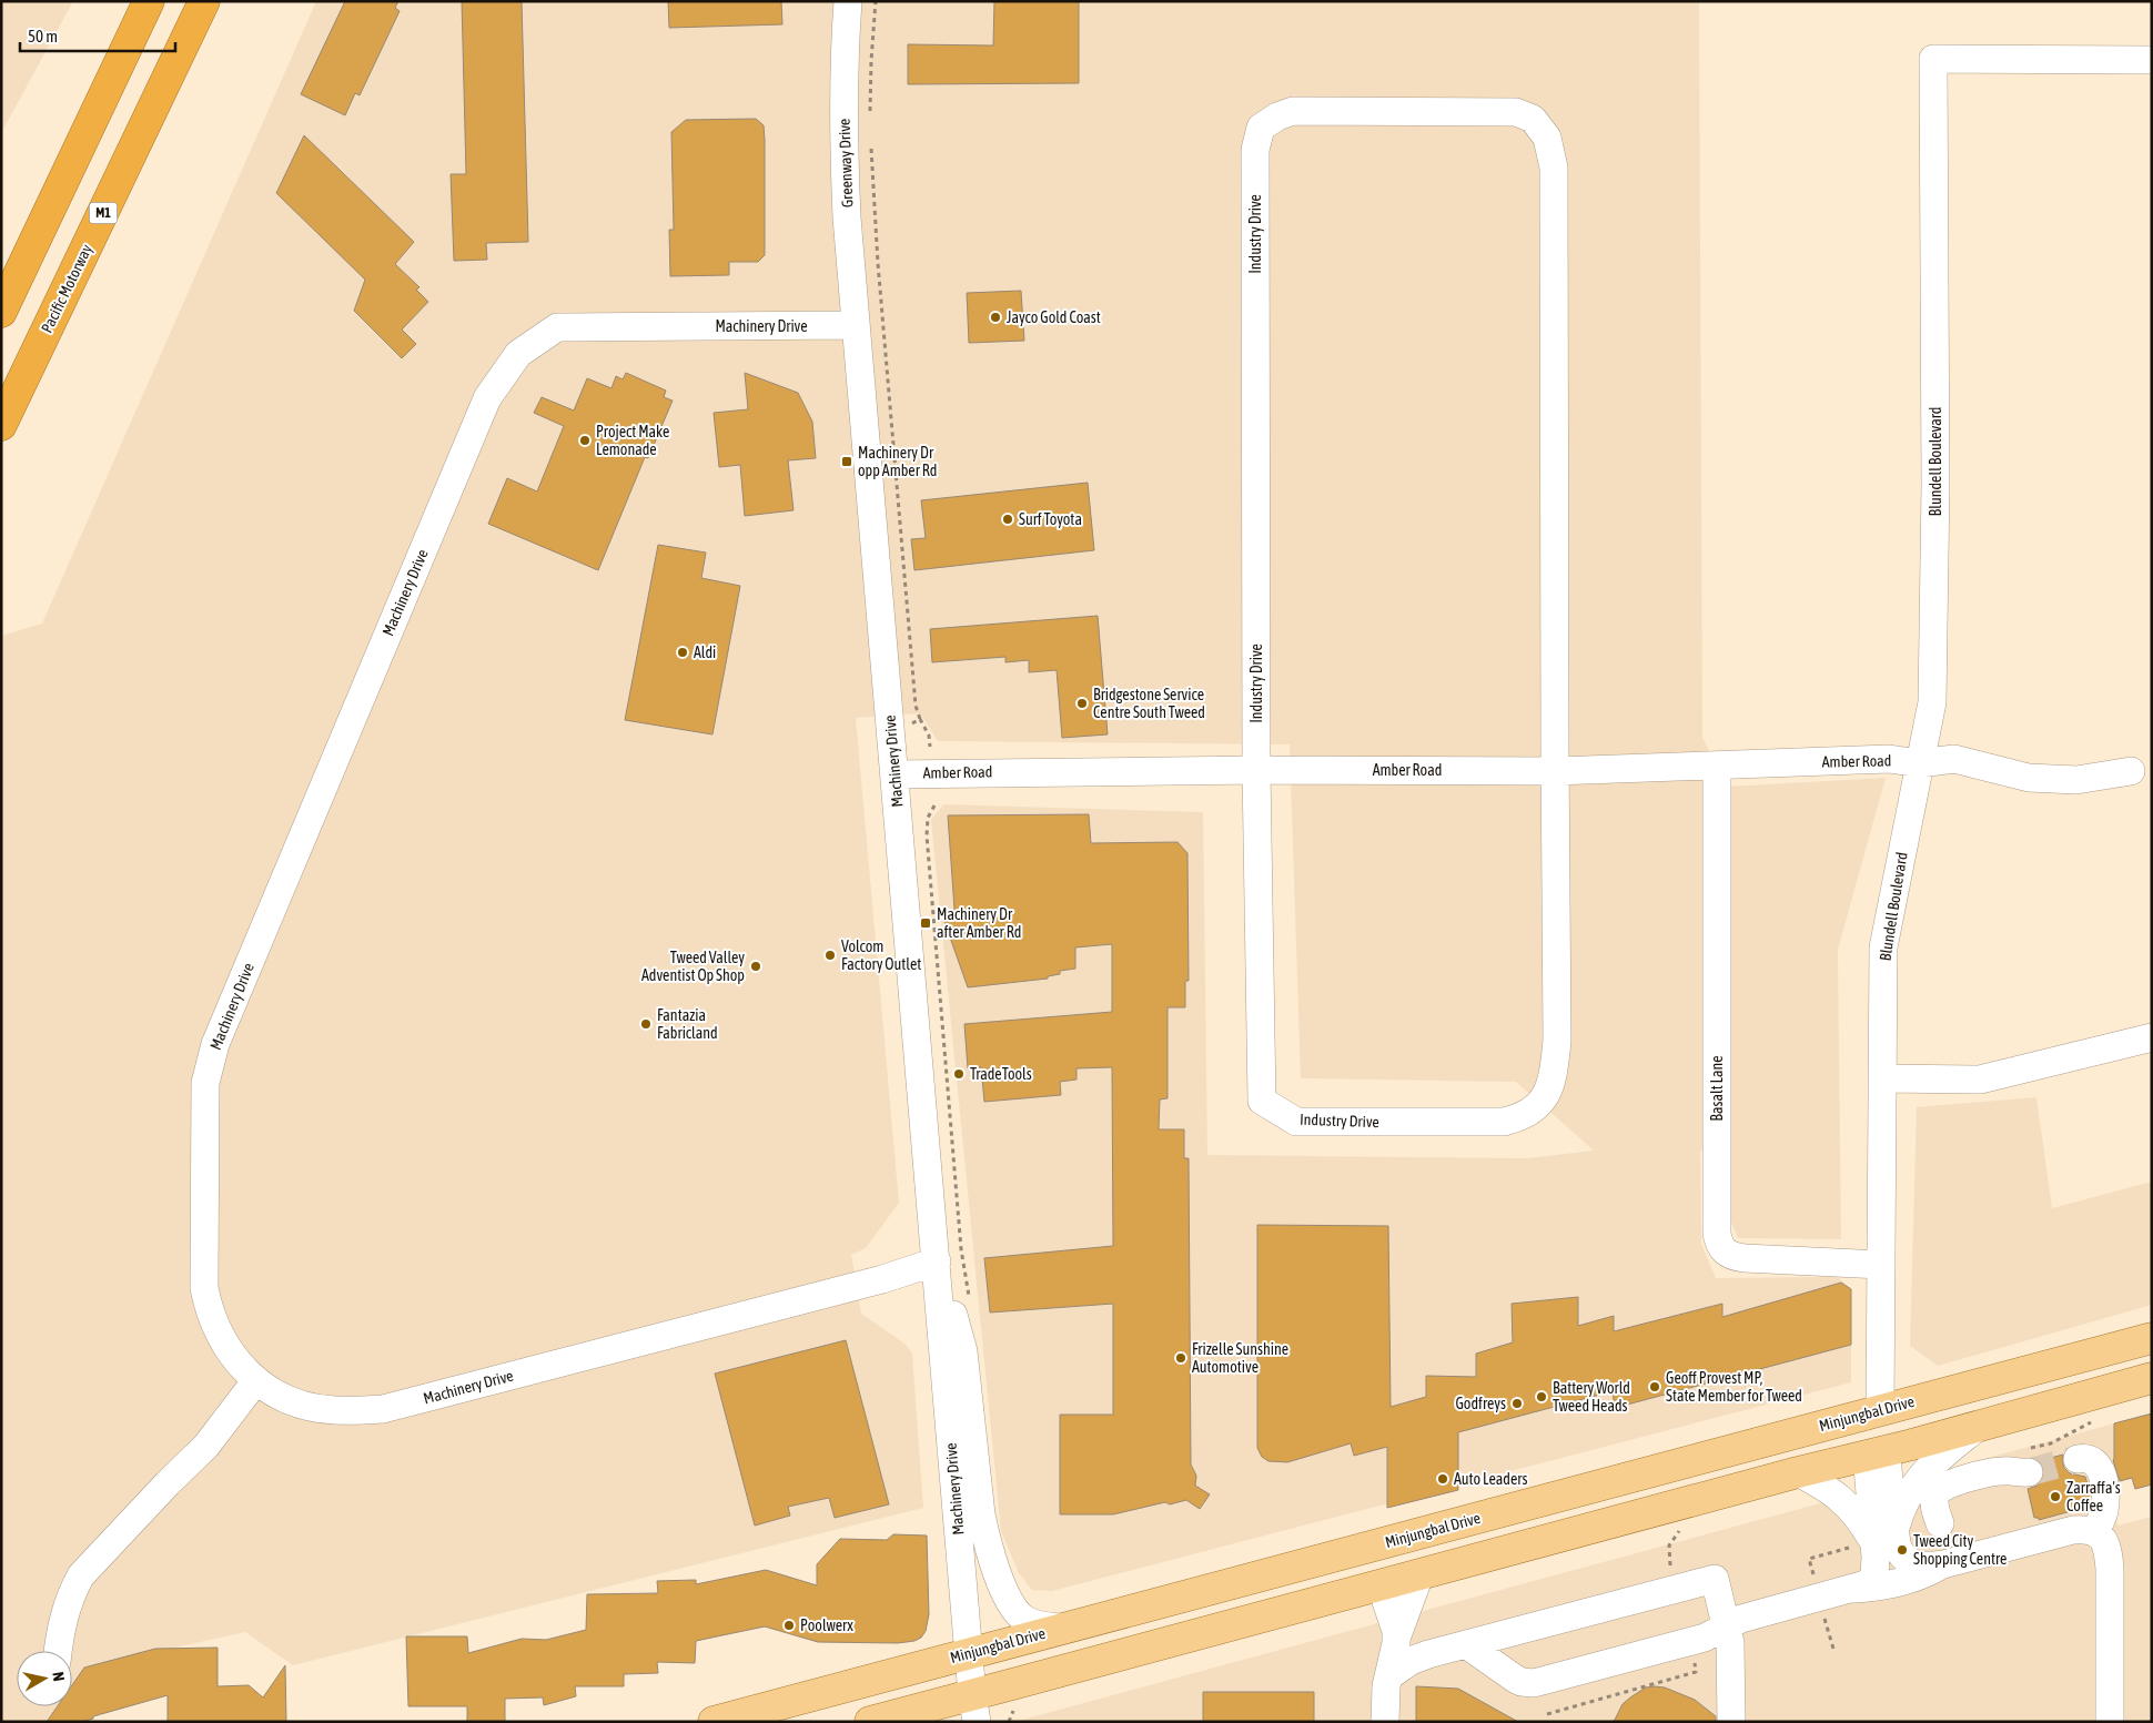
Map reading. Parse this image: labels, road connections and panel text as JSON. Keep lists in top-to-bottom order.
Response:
{
  "streets": {
    "highway": ["M1", "Pacific Motorway"],
    "main road": ["Minjungbal Drive"],
    "street": [
      "Greenway Drive",
      "Industry Drive",
      "Machinery Drive",
      "Blundell Boulevard",
      "Amber Road",
      "Basalt Lane"
    ]
  },
  "crossings": [
    ["Greenway Drive", "Machinery Drive"],
    ["Industry Drive", "Amber Road"],
    ["Machinery Drive", "Amber Road"],
    ["Machinery Drive", "Minjungbal Drive"],
    ["Blundell Boulevard", "Amber Road"],
    ["Blundell Boulevard", "Basalt Lane"],
    ["Blundell Boulevard", "Minjungbal Drive"],
    ["Amber Road", "Basalt Lane"]
  ],
  "places": {
    "other": [
      "Jayco Gold Coast",
      "Project Make Lemonade",
      "Surf Toyota",
      "Aldi",
      "Bridgestone Service Centre South Tweed",
      "Volcom Factory Outlet",
      "Tweed Valley Adventist Op Shop",
      "Fantazia Fabricland",
      "TradeTools",
      "Frizelle Sunshine Automotive",
      "Geoff Provest MP, State Member for Tweed",
      "Battery World Tweed Heads",
      "Godfreys",
      "Auto Leaders",
      "Zarraffa's Coffee",
      "Tweed City Shopping Centre",
      "Poolwerx"
    ],
    "transit": ["Machinery Dr opp Amber Rd", "Machinery Dr after Amber Rd"]
  },
  "scale_bar": "50 m",
  "north": "right"
}
